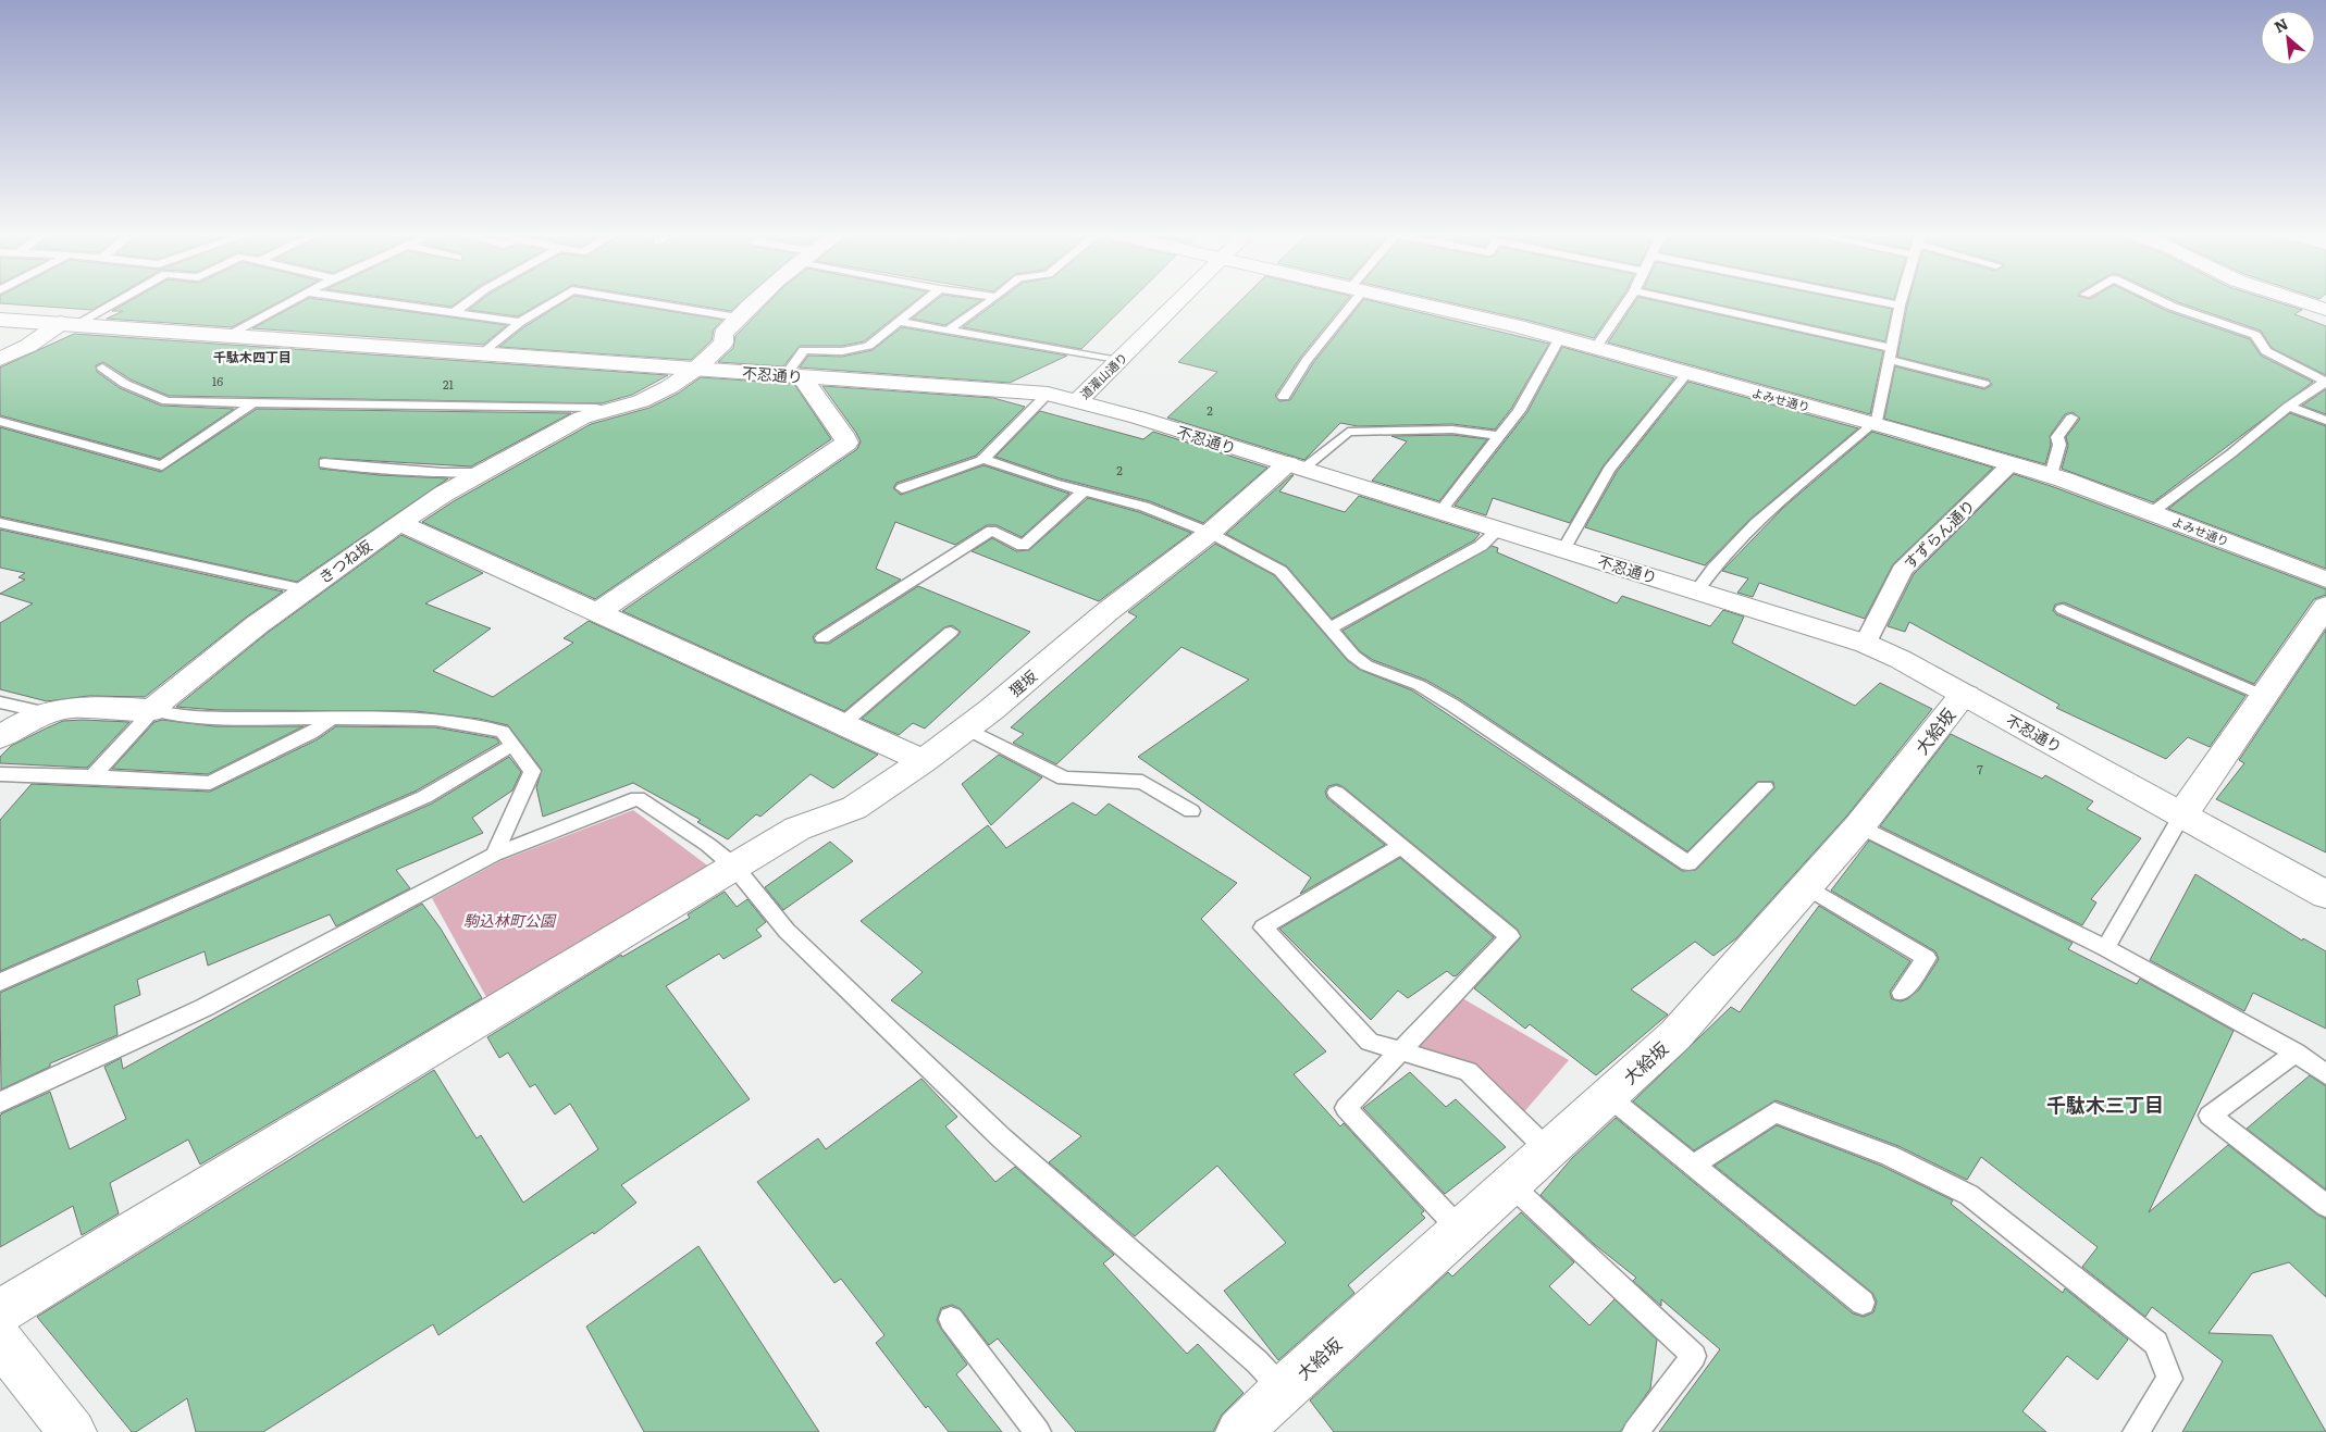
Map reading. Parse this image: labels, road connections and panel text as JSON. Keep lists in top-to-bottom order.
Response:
{
  "streets": {
    "street": [
      "不忍通り",
      "道灌山通り",
      "よみせ通り",
      "すずらん通り",
      "きつね坂",
      "狸坂",
      "大給坂"
    ]
  },
  "crossings": [
    ["不忍通り", "道灌山通り"],
    ["不忍通り", "すずらん通り"],
    ["不忍通り", "きつね坂"],
    ["不忍通り", "狸坂"],
    ["不忍通り", "大給坂"],
    ["よみせ通り", "すずらん通り"]
  ],
  "districts": ["千駄木四丁目", "千駄木三丁目"],
  "parks": ["駒込林町公園"],
  "house_numbers": [
    "16",
    "21",
    "2",
    "2",
    "7"
  ],
  "north": "top left"
}
